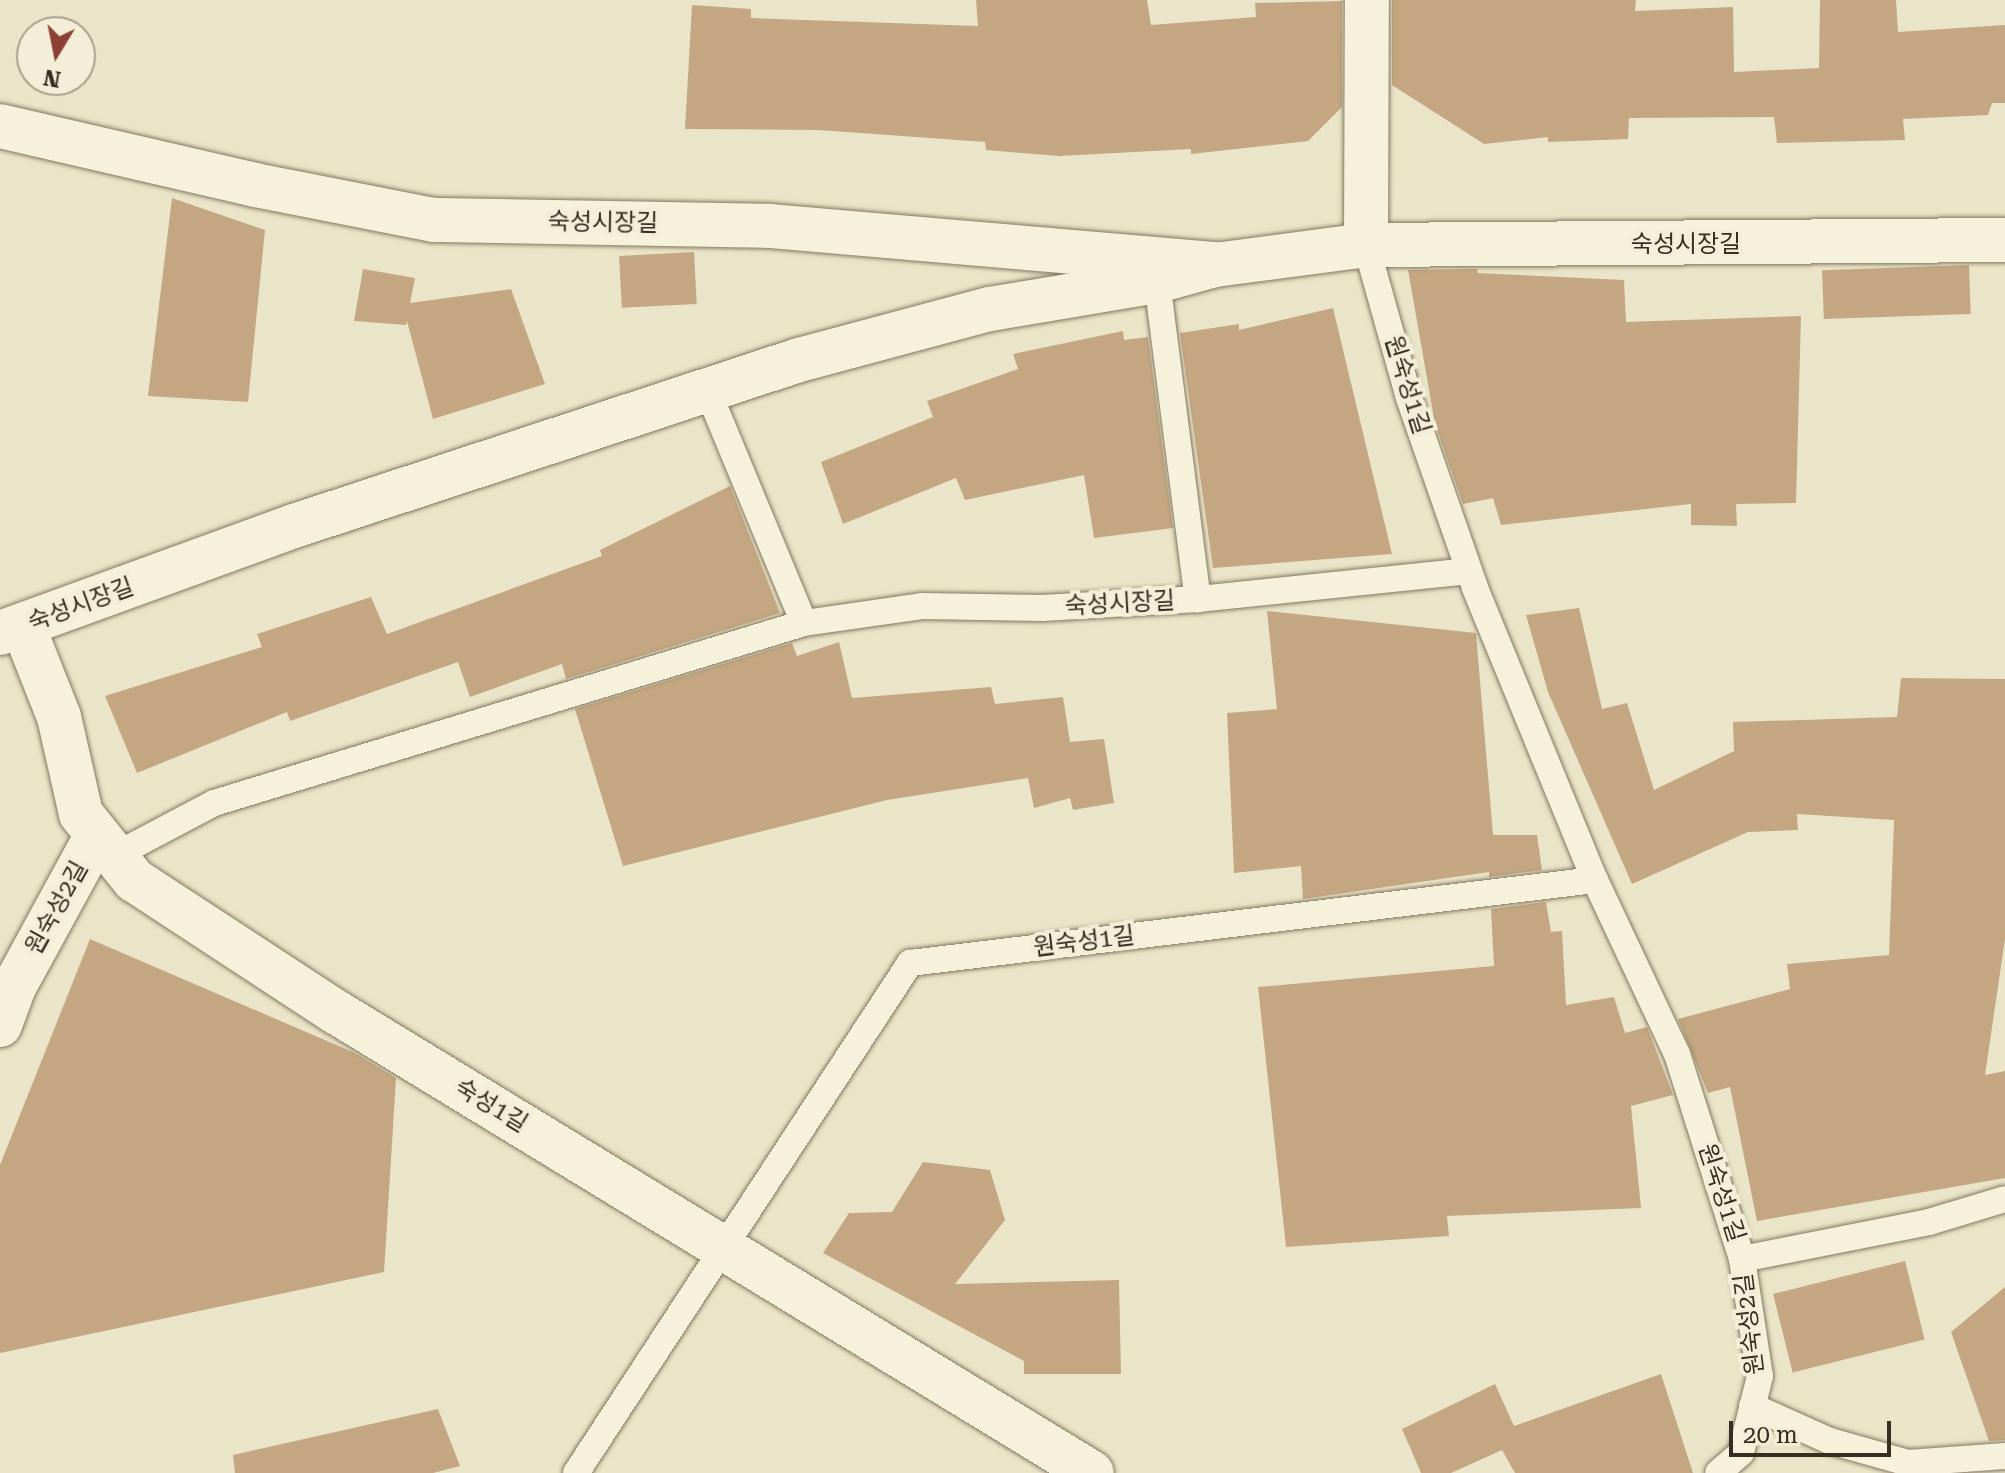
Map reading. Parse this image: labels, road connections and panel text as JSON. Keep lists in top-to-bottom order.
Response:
{
  "streets": {
    "street": ["숙성시장길", "원숙성2길", "숙성1길"],
    "lane": ["원숙성1길"]
  },
  "crossings": [
    ["숙성시장길", "원숙성1길"],
    ["숙성시장길", "원숙성2길"],
    ["숙성시장길", "숙성1길"],
    ["원숙성1길", "원숙성2길"],
    ["원숙성1길", "숙성1길"],
    ["원숙성2길", "숙성1길"]
  ],
  "scale_bar": "20 m",
  "north": "bottom"
}
